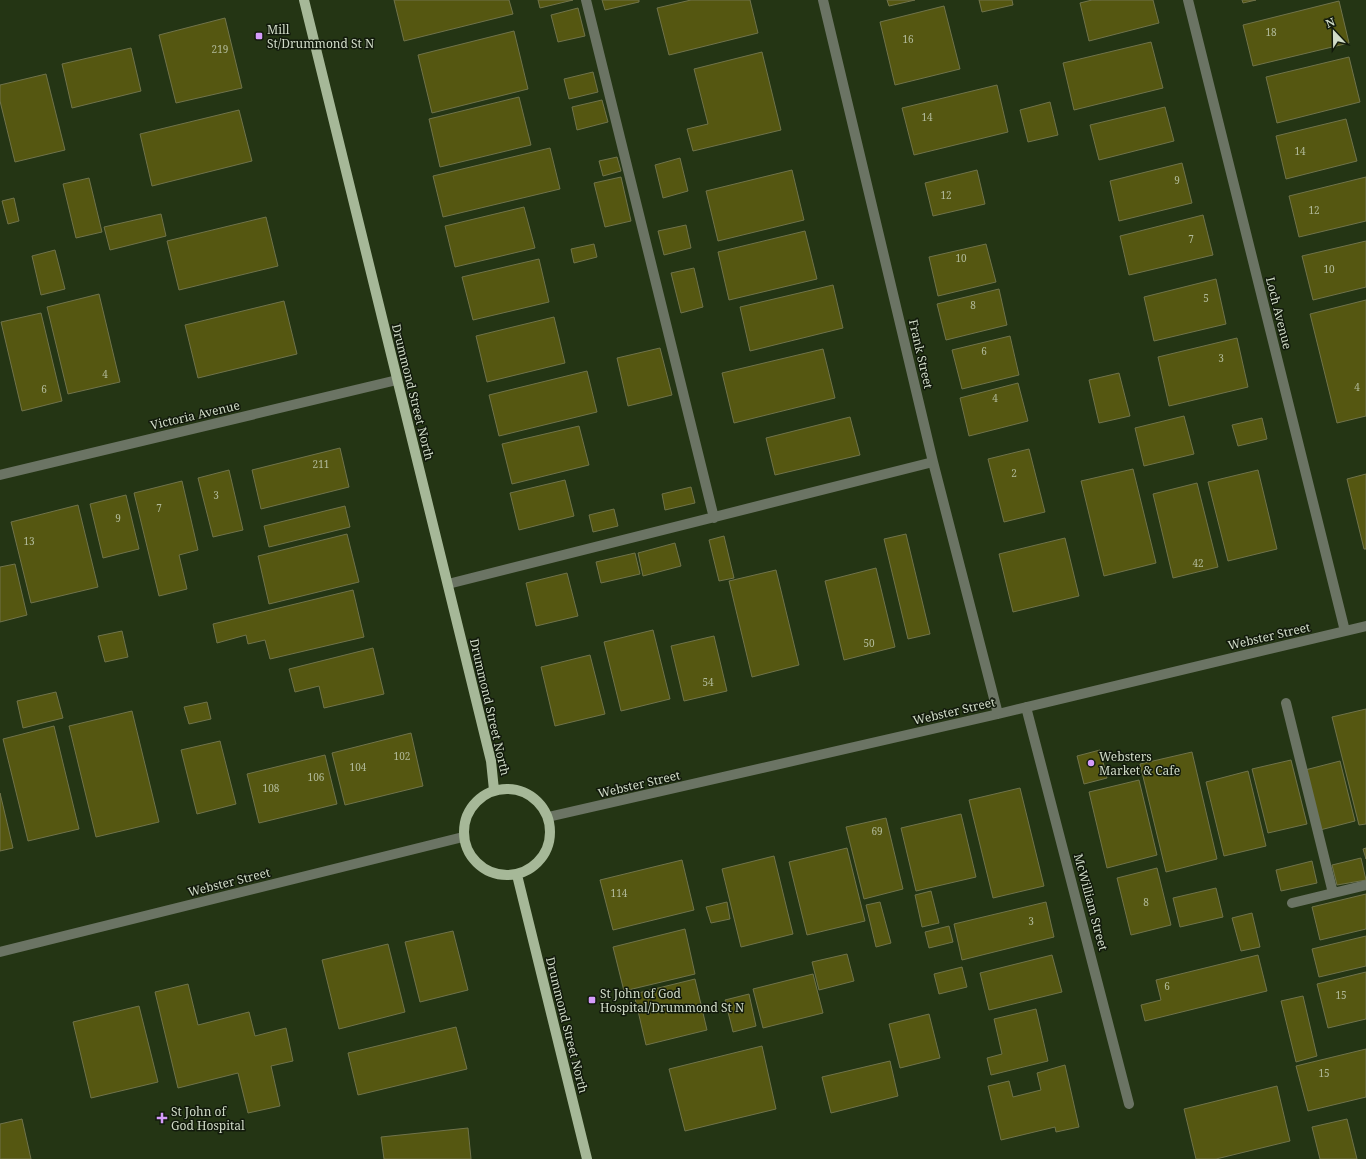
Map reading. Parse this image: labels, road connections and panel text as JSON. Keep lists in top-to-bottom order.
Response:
{
  "streets": {
    "main road": ["Drummond Street North"],
    "street": [
      "Loch Avenue",
      "Frank Street",
      "Victoria Avenue",
      "Webster Street",
      "McWilliam Street"
    ]
  },
  "crossings": [
    ["Loch Avenue", "Webster Street"],
    ["Frank Street", "Webster Street"],
    ["Drummond Street North", "Victoria Avenue"],
    ["Drummond Street North", "Webster Street"],
    ["Webster Street", "McWilliam Street"]
  ],
  "places": {
    "transit": ["Mill St/Drummond St N", "St John of God Hospital/Drummond St N"],
    "other": ["Websters Market & Cafe"],
    "health": ["St John of God Hospital"]
  },
  "house_numbers": [
    "18",
    "16",
    "219",
    "14",
    "14",
    "9",
    "12",
    "12",
    "7",
    "10",
    "10",
    "5",
    "8",
    "6",
    "3",
    "4",
    "4",
    "6",
    "4",
    "211",
    "2",
    "3",
    "7",
    "9",
    "13",
    "42",
    "50",
    "54",
    "102",
    "104",
    "106",
    "108",
    "69",
    "114",
    "8",
    "3",
    "6",
    "15",
    "15"
  ],
  "north": "top"
}
